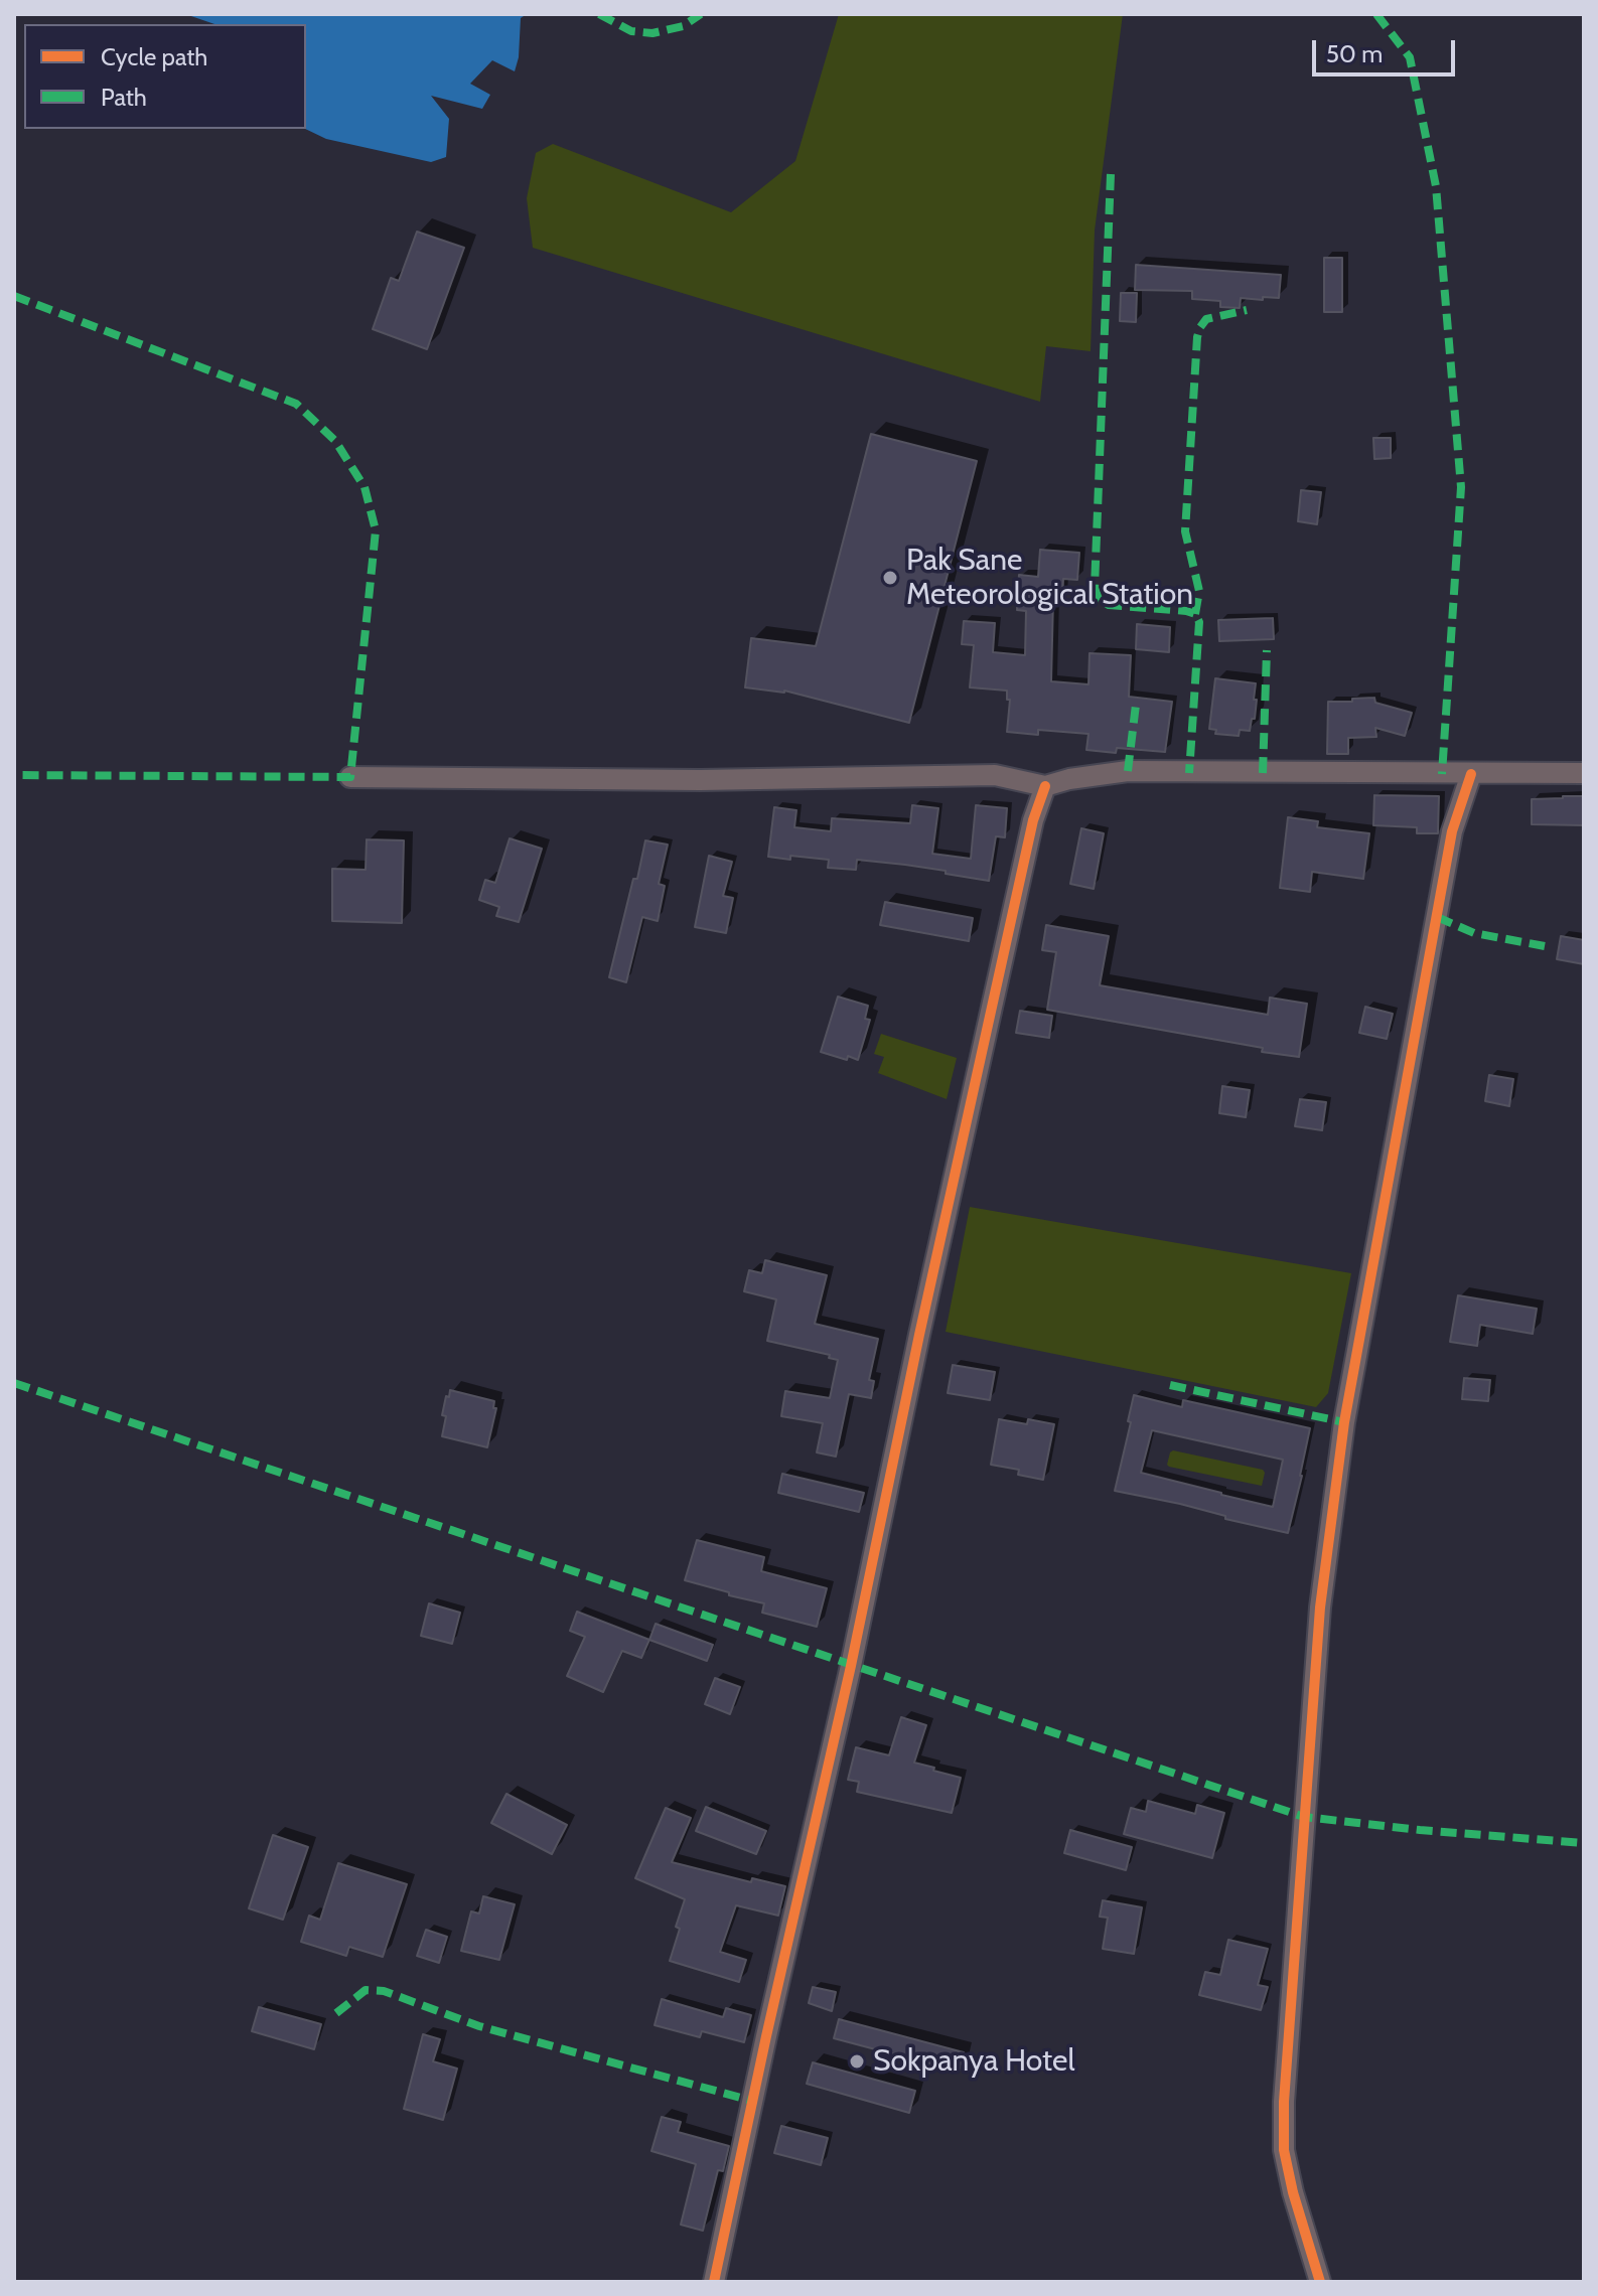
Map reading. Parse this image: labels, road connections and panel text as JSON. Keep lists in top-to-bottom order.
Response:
{
  "places": ["Pak Sane Meteorological Station", "Sokpanya Hotel"],
  "legend": ["Cycle path", "Path"],
  "scale_bar": "50 m"
}
